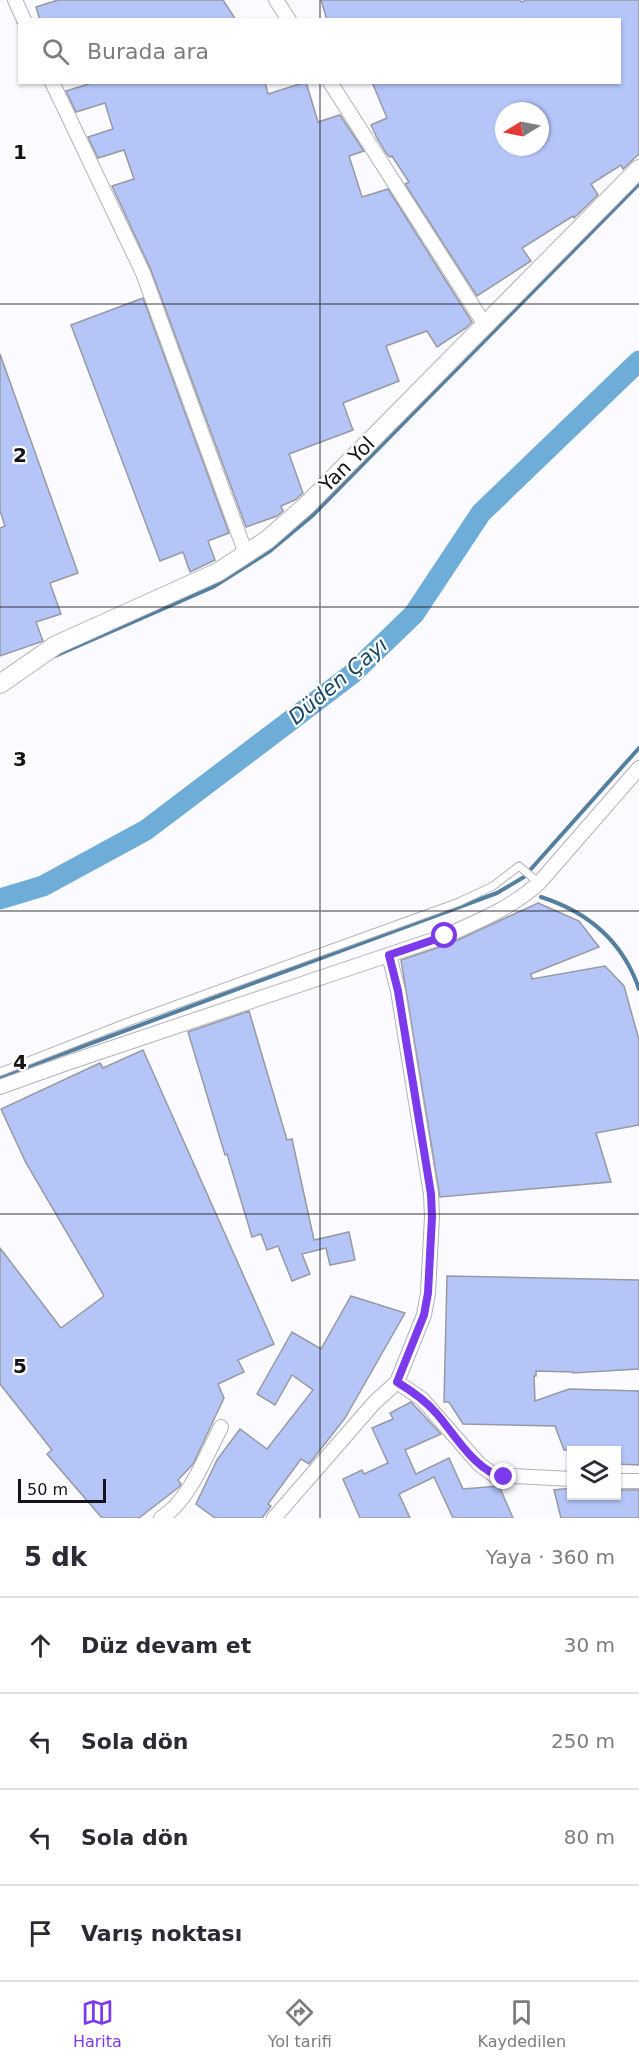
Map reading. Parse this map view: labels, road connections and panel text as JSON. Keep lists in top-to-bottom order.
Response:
{
  "streets": {
    "street": ["Yan Yol"]
  },
  "water": ["Düden Çayı"],
  "scale_bar": "50 m",
  "north": "left",
  "page": {
    "search": "Burada ara",
    "scale": "50 m",
    "heading": ["5 dk", "Yaya · 360 m"],
    "list": [
      ["Düz devam et", "30 m"],
      ["Sola dön", "250 m"],
      ["Sola dön", "80 m"],
      "Varış noktası"
    ],
    "nav": ["Harita", "Yol tarifi", "Kaydedilen"]
  },
  "grid": {
    "rows": [
      "1",
      "2",
      "3",
      "4",
      "5"
    ]
  }
}
